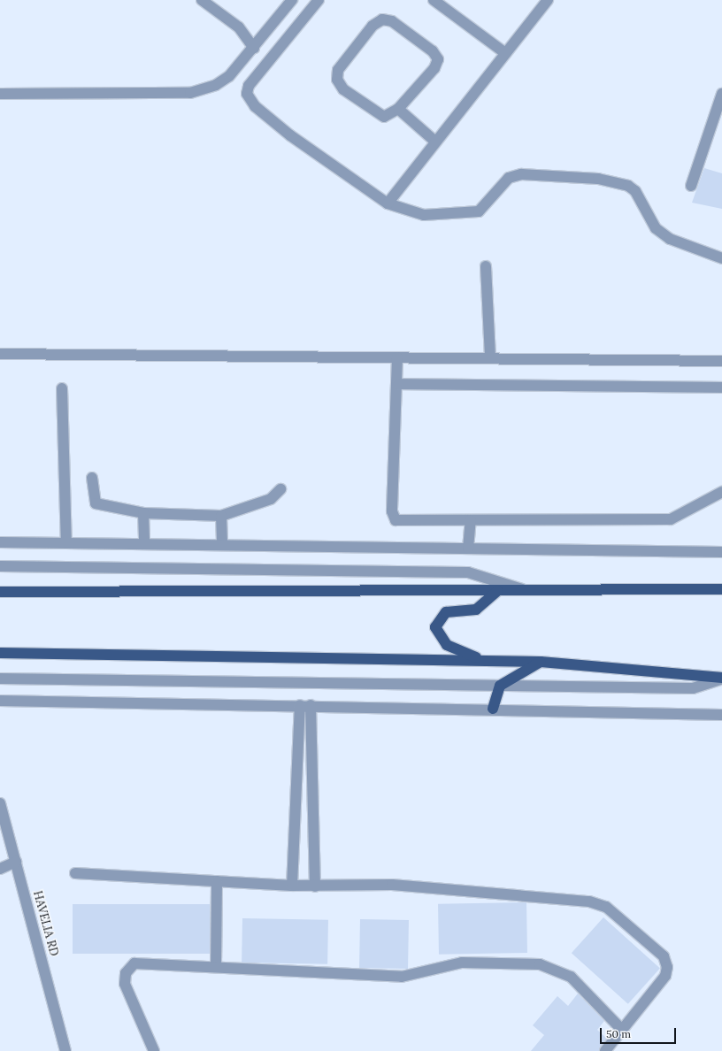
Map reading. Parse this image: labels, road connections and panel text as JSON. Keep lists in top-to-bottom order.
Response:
{
  "streets": {
    "street": ["HAVELIA RD"]
  },
  "scale_bar": "50 m"
}
